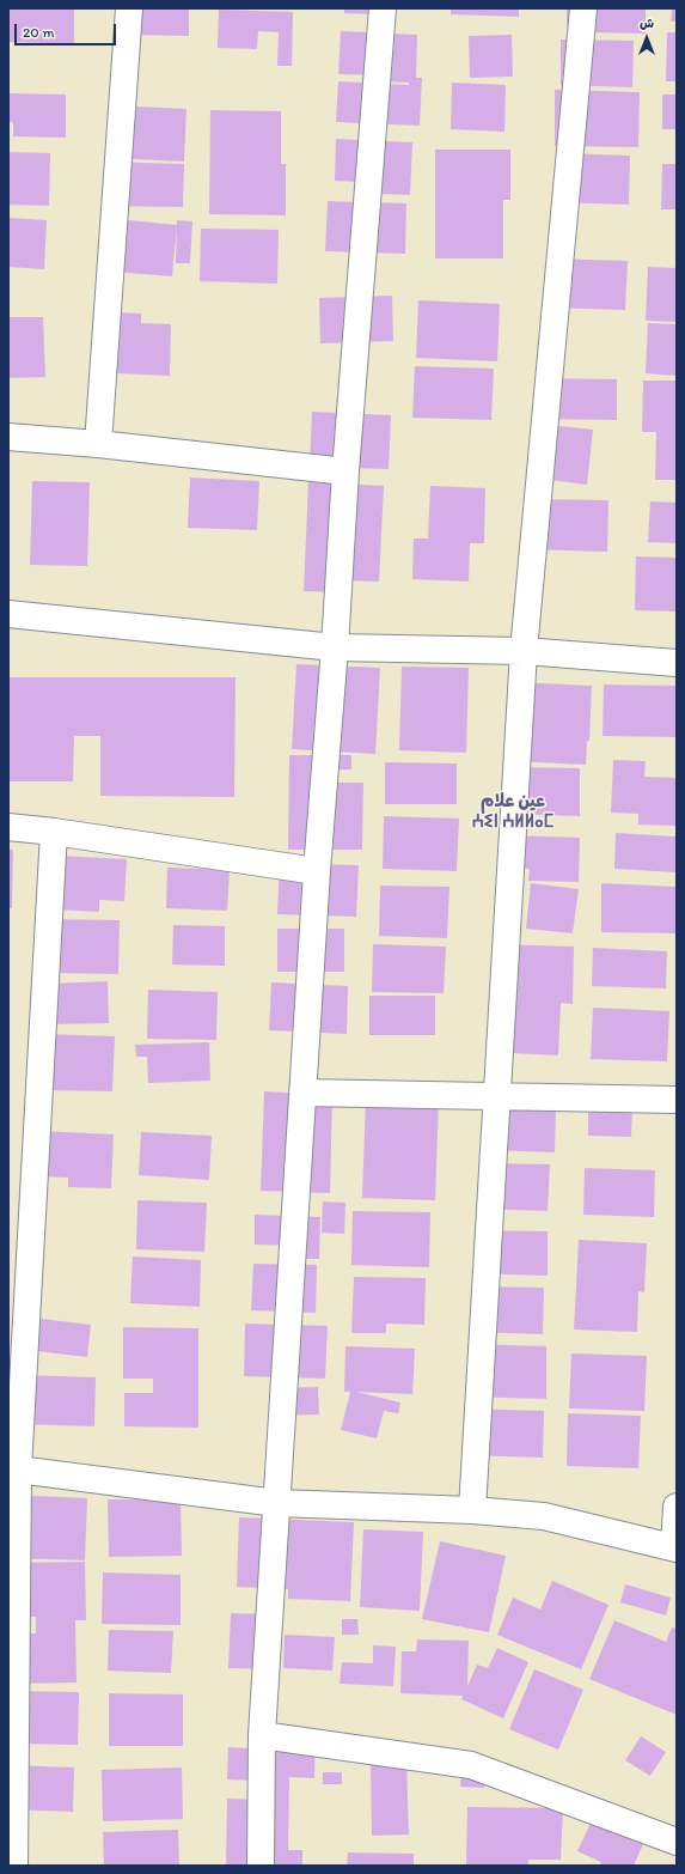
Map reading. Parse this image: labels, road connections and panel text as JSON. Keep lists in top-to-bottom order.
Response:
{
  "districts": ["عين علام ⵄⵉⵏ ⵄⵍⵍⴰⵎ"],
  "scale_bar": "20 m",
  "north": "top"
}
